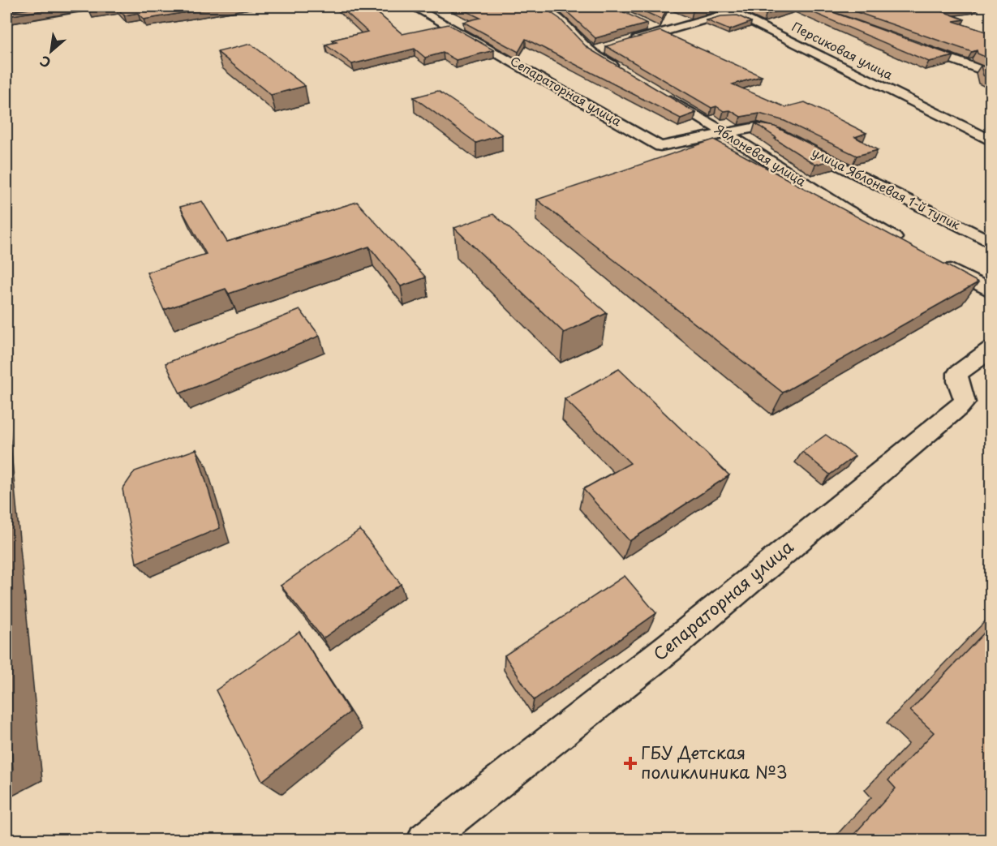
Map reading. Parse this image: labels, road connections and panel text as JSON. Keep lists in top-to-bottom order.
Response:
{
  "streets": {
    "street": [
      "Персиковая улица",
      "Сепараторная улица",
      "Яблоневая улица",
      "улица Яблоневая 1-й тупик"
    ]
  },
  "crossings": [
    ["Сепараторная улица", "Яблоневая улица"],
    ["Сепараторная улица", "улица Яблоневая 1-й тупик"],
    ["Яблоневая улица", "улица Яблоневая 1-й тупик"]
  ],
  "places": {
    "health": ["ГБУ Детская поликлиника №3"]
  },
  "north": "bottom left"
}
